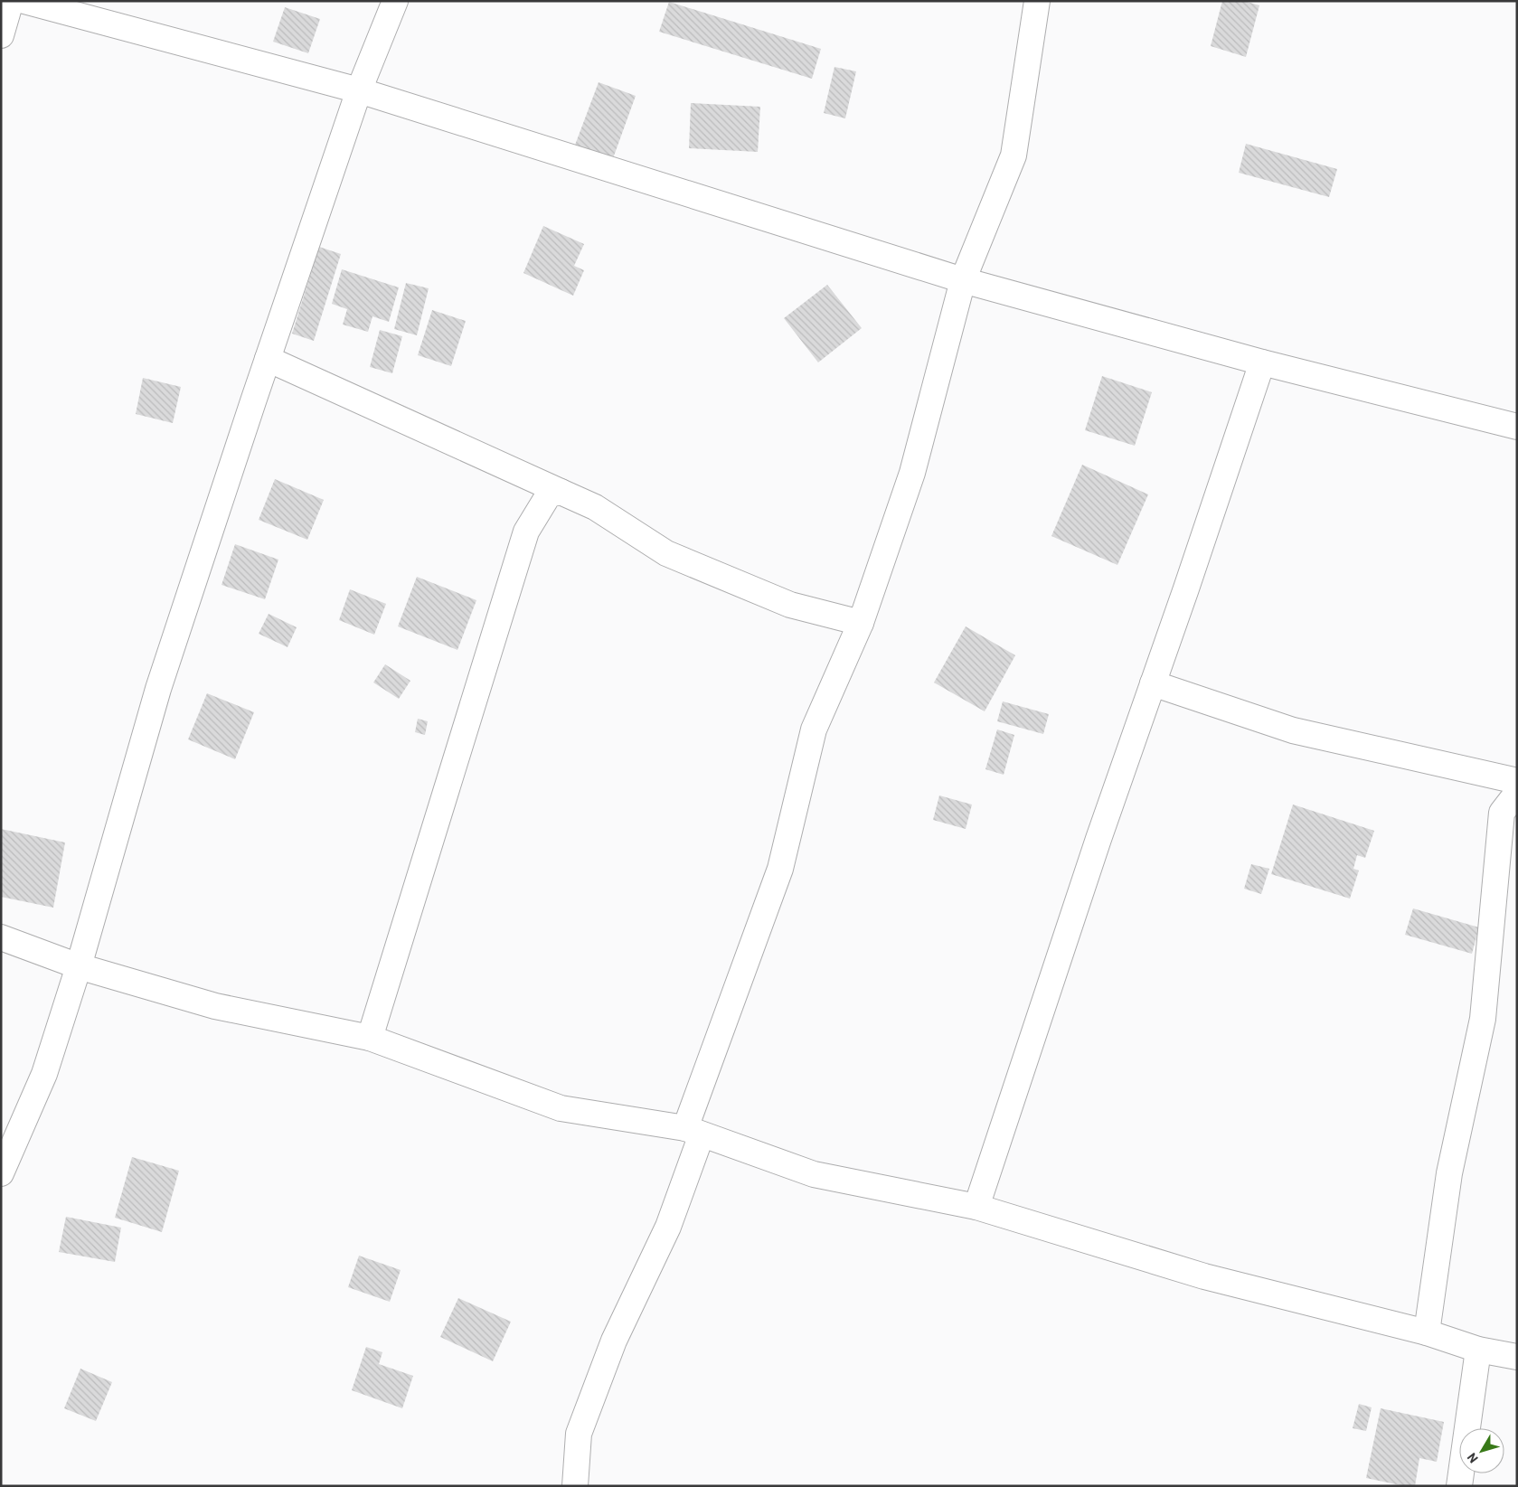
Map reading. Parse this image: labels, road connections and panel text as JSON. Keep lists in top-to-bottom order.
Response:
{
  "north": "bottom left"
}
